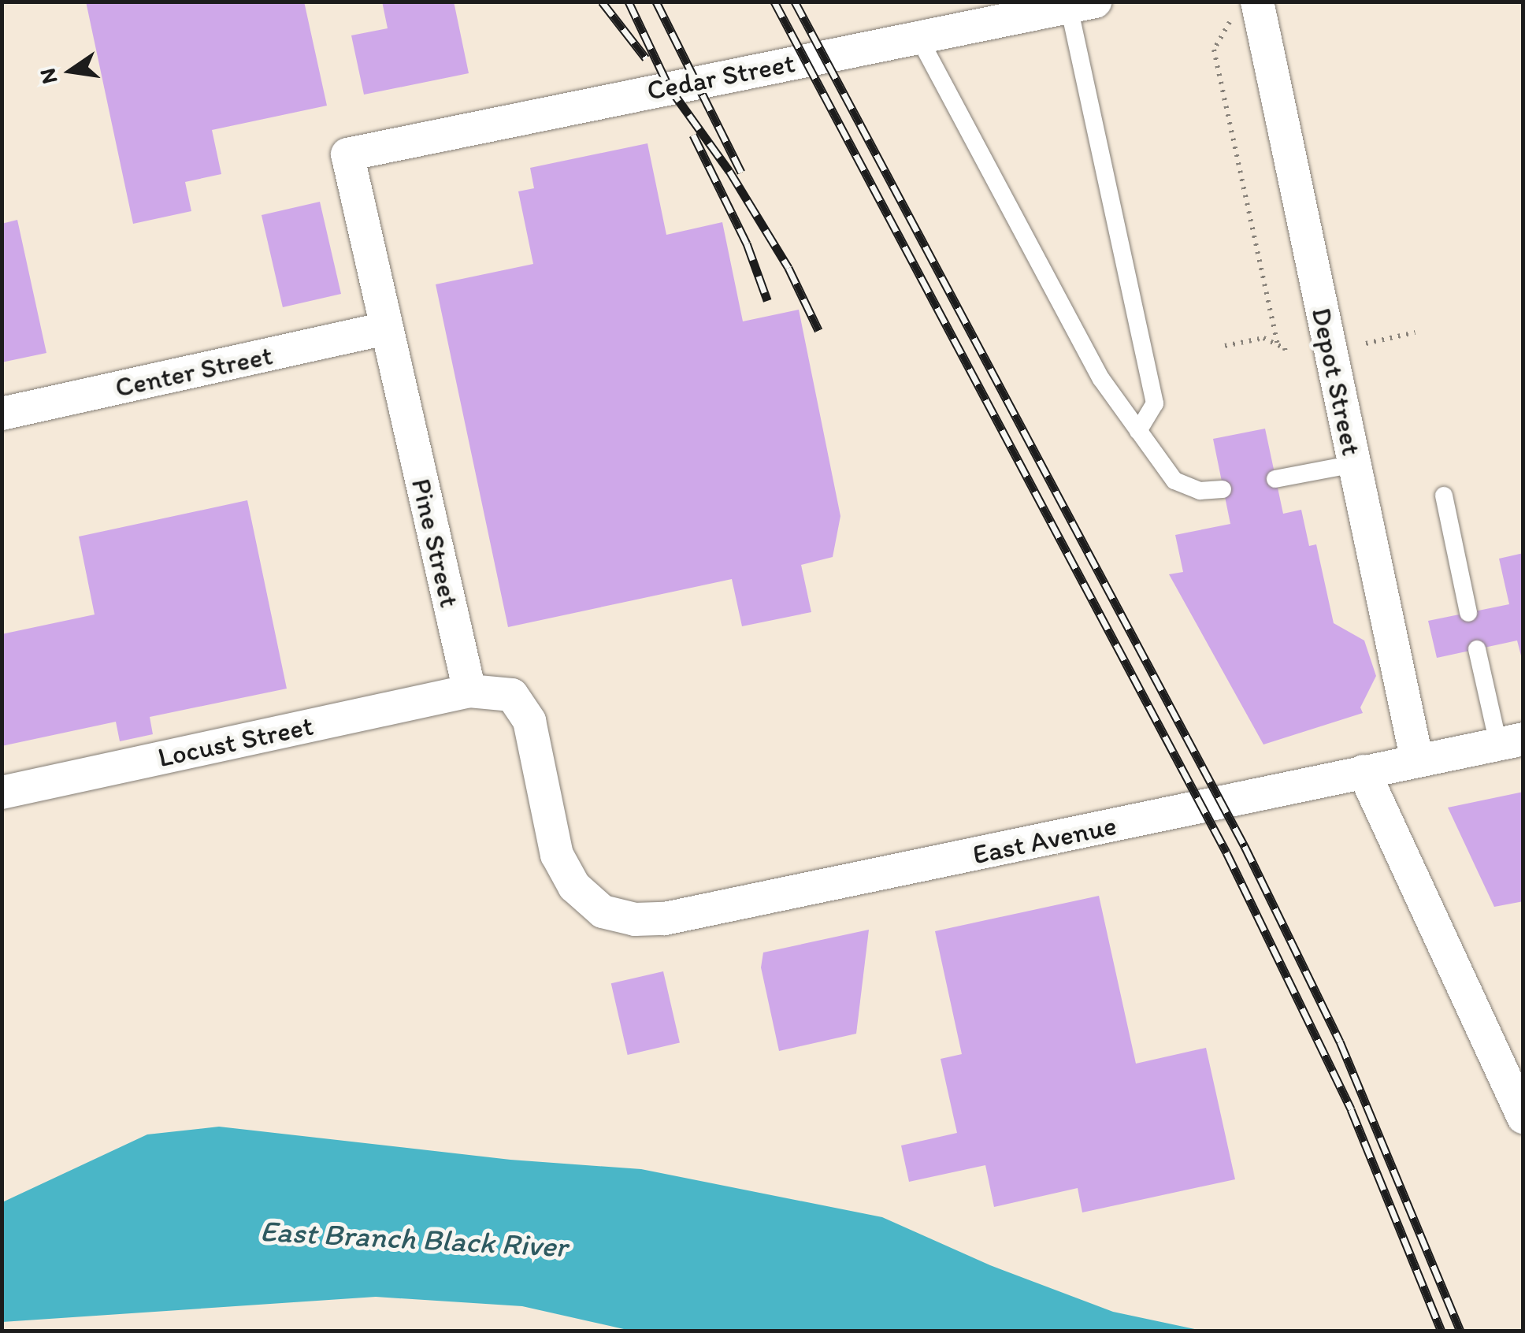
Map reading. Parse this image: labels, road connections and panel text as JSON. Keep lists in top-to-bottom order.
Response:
{
  "streets": {
    "street": [
      "Cedar Street",
      "Center Street",
      "Depot Street",
      "Pine Street",
      "Locust Street",
      "East Avenue"
    ]
  },
  "crossings": [
    ["Cedar Street", "Pine Street"],
    ["Center Street", "Pine Street"],
    ["Depot Street", "East Avenue"],
    ["Pine Street", "Locust Street"],
    ["Pine Street", "East Avenue"],
    ["Locust Street", "East Avenue"]
  ],
  "water": ["East Branch Black River"],
  "north": "left"
}
